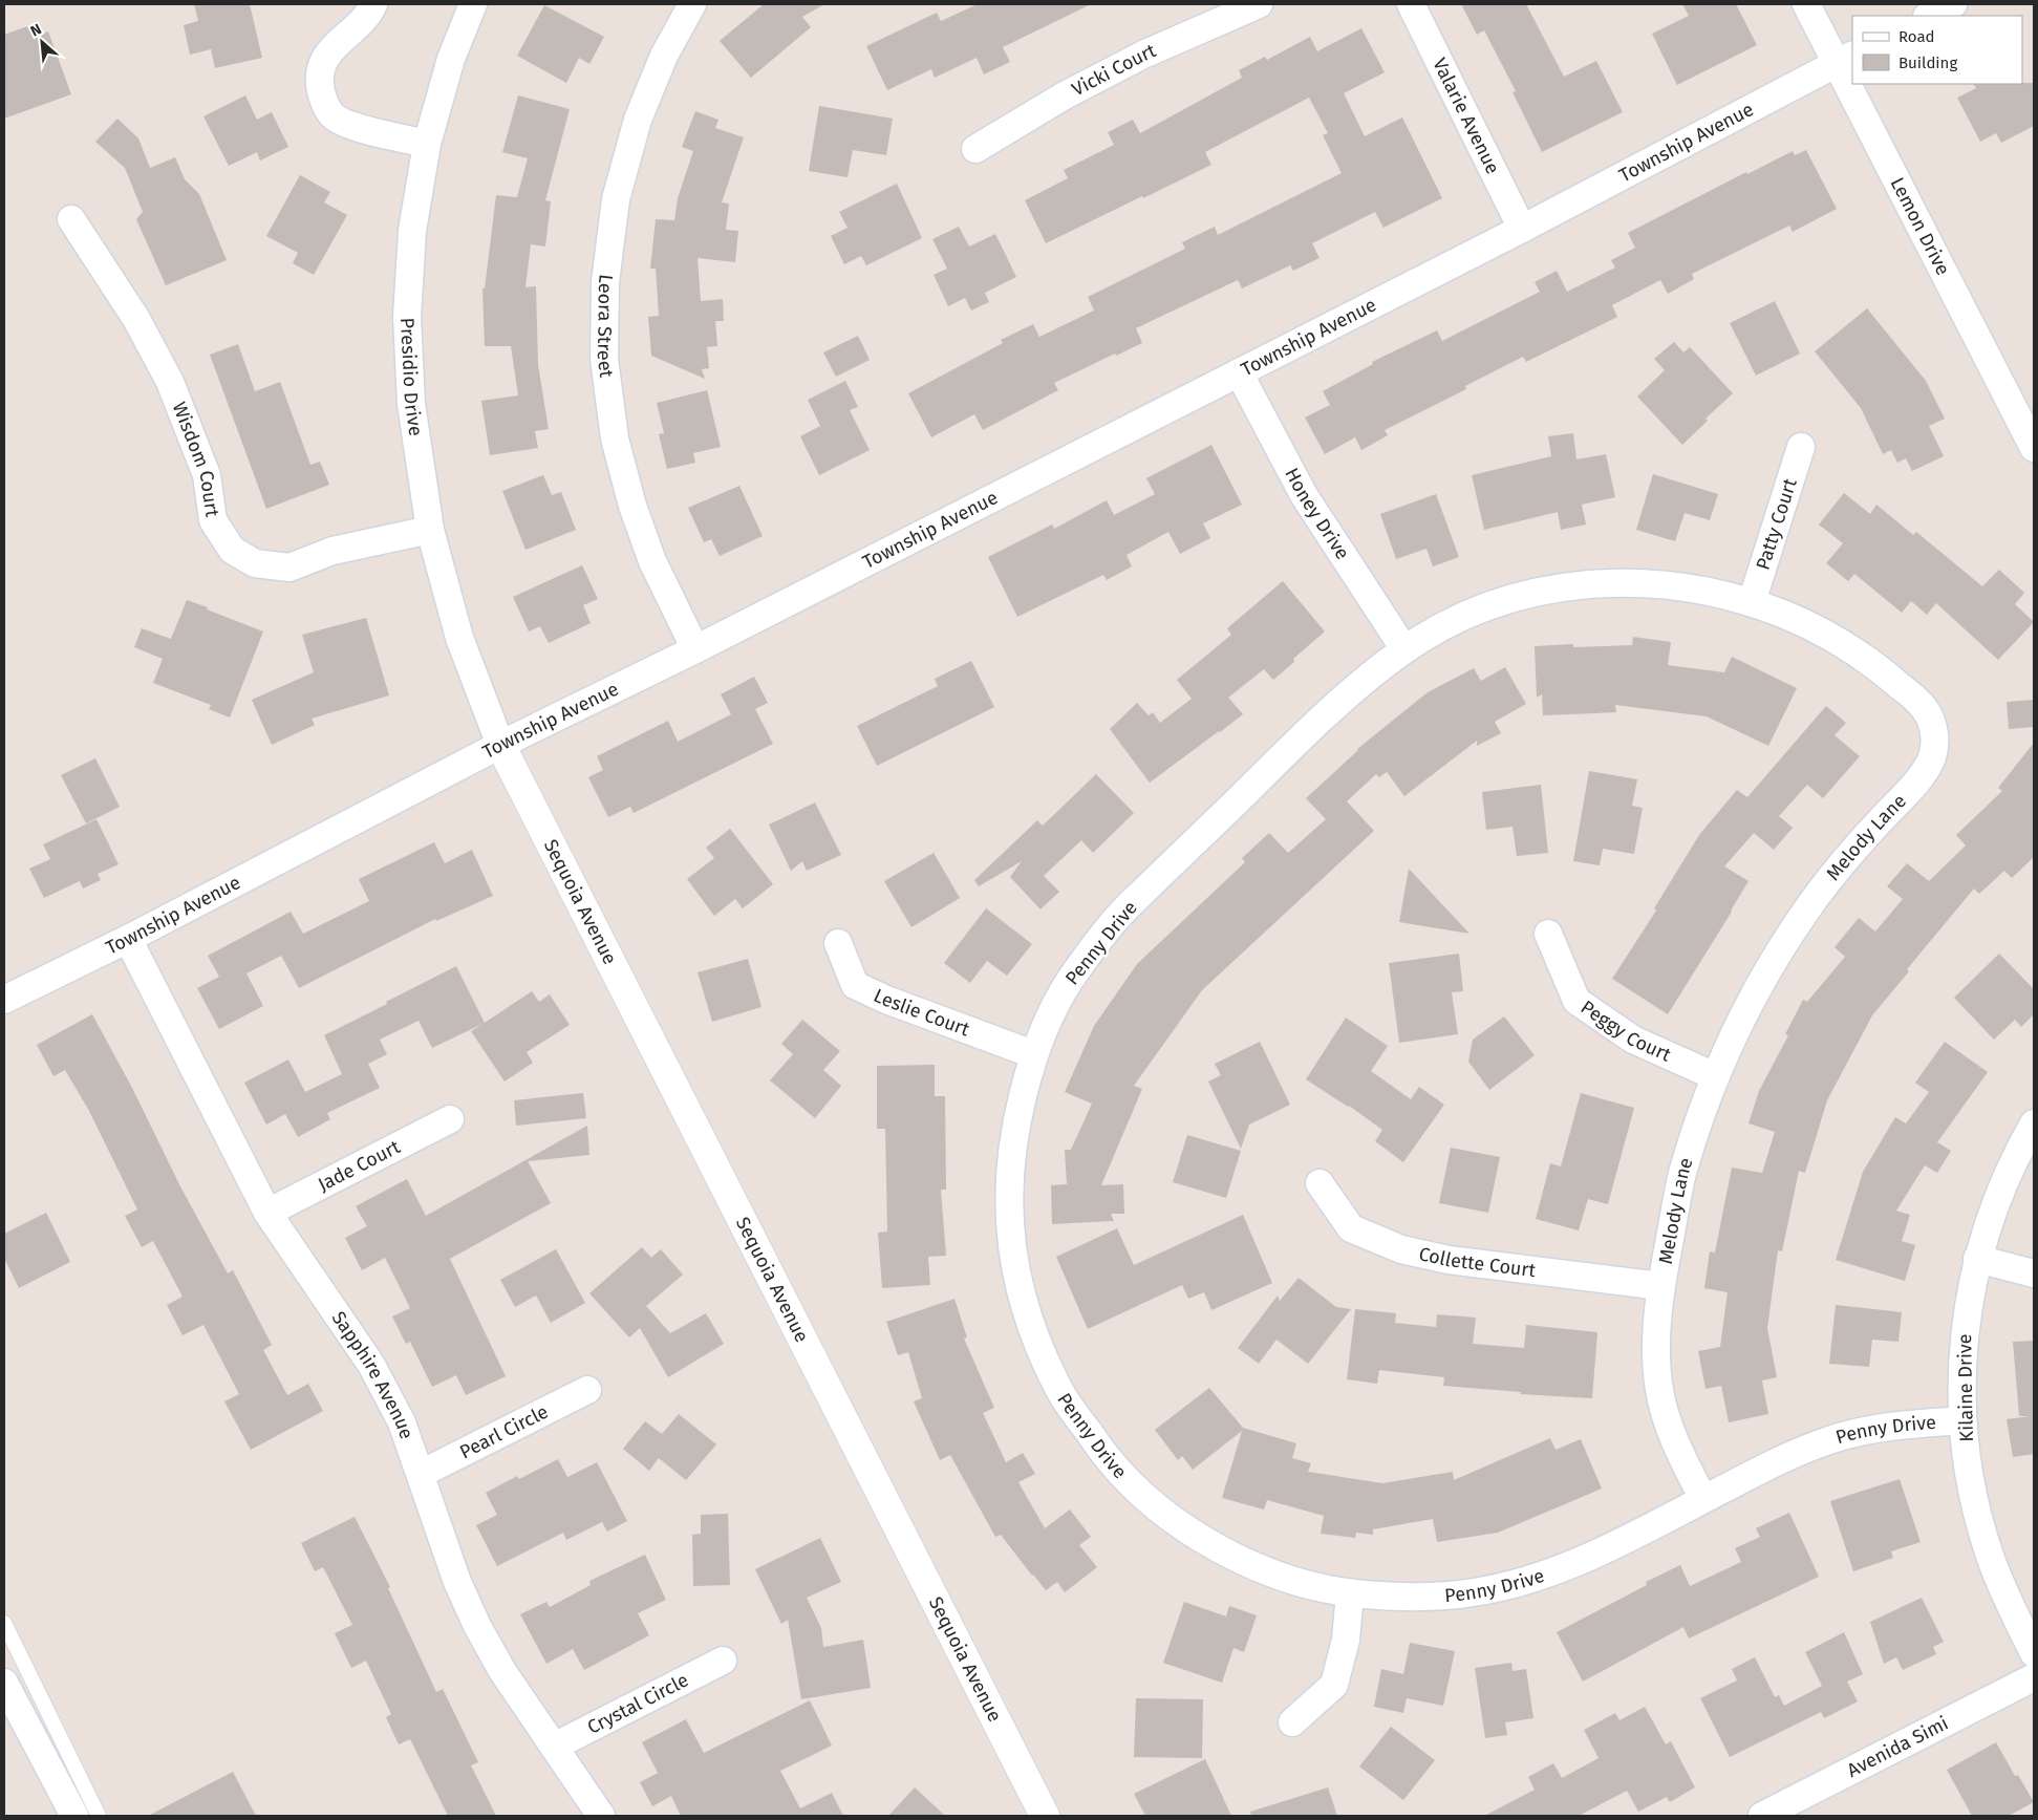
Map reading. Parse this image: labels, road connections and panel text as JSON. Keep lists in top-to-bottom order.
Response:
{
  "streets": {
    "street": [
      "Vicki Court",
      "Valarie Avenue",
      "Township Avenue",
      "Lemon Drive",
      "Leora Street",
      "Presidio Drive",
      "Wisdom Court",
      "Honey Drive",
      "Patty Court",
      "Melody Lane",
      "Sequoia Avenue",
      "Penny Drive",
      "Leslie Court",
      "Peggy Court",
      "Jade Court",
      "Collette Court",
      "Sapphire Avenue",
      "Kilaine Drive",
      "Pearl Circle",
      "Crystal Circle",
      "Avenida Simi"
    ]
  },
  "crossings": [
    ["Valarie Avenue", "Township Avenue"],
    ["Township Avenue", "Lemon Drive"],
    ["Township Avenue", "Leora Street"],
    ["Township Avenue", "Presidio Drive"],
    ["Township Avenue", "Honey Drive"],
    ["Township Avenue", "Sequoia Avenue"],
    ["Township Avenue", "Sapphire Avenue"],
    ["Presidio Drive", "Wisdom Court"],
    ["Presidio Drive", "Sequoia Avenue"],
    ["Honey Drive", "Melody Lane"],
    ["Honey Drive", "Penny Drive"],
    ["Patty Court", "Melody Lane"],
    ["Melody Lane", "Penny Drive"],
    ["Melody Lane", "Peggy Court"],
    ["Melody Lane", "Collette Court"],
    ["Penny Drive", "Leslie Court"],
    ["Penny Drive", "Kilaine Drive"],
    ["Jade Court", "Sapphire Avenue"],
    ["Sapphire Avenue", "Pearl Circle"],
    ["Sapphire Avenue", "Crystal Circle"]
  ],
  "legend": ["Road", "Building"],
  "north": "top left"
}
